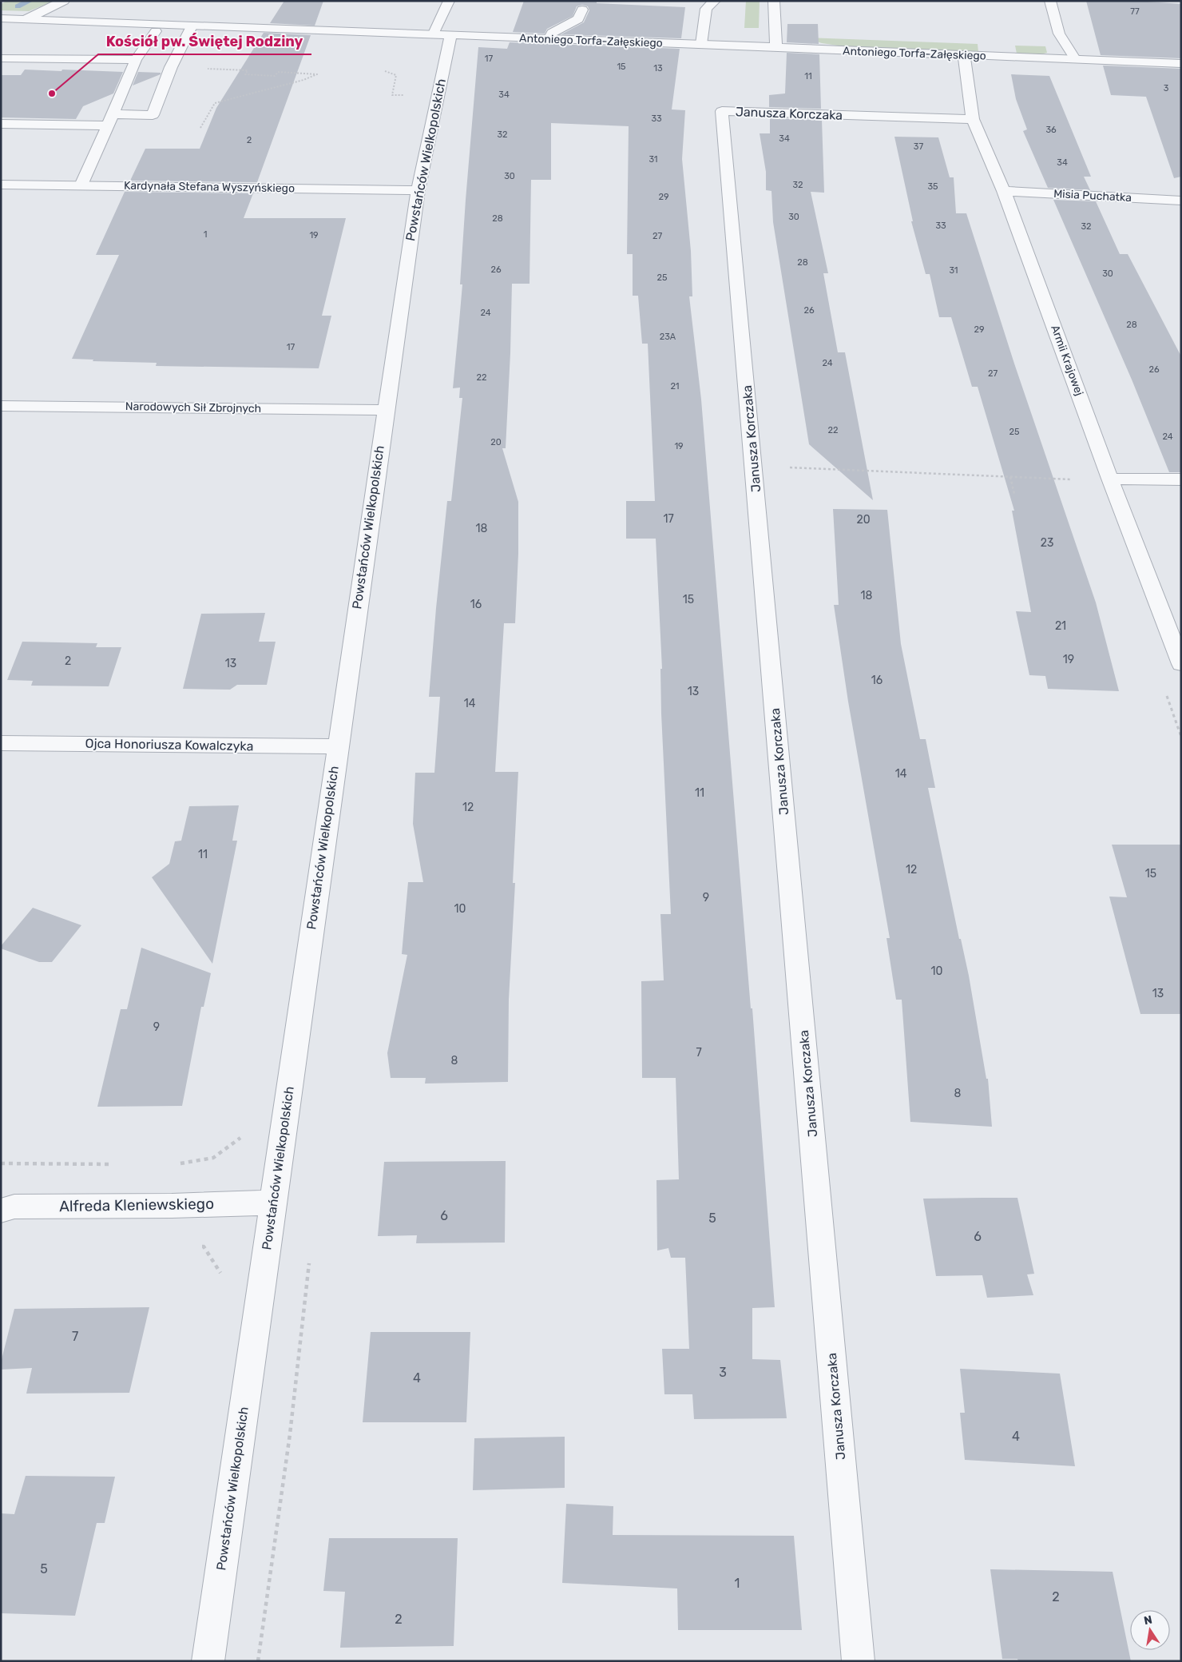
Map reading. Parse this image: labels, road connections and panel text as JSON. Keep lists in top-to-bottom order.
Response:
{
  "streets": {
    "street": [
      "Antoniego Torfa-Załęskiego",
      "Janusza Korczaka",
      "Powstańców Wielkopolskich",
      "Kardynała Stefana Wyszyńskiego",
      "Misia Puchatka",
      "Armii Krajowej",
      "Narodowych Sił Zbrojnych",
      "Ojca Honoriusza Kowalczyka",
      "Alfreda Kleniewskiego"
    ]
  },
  "crossings": [
    ["Antoniego Torfa-Załęskiego", "Powstańców Wielkopolskich"],
    ["Antoniego Torfa-Załęskiego", "Armii Krajowej"],
    ["Janusza Korczaka", "Armii Krajowej"],
    ["Powstańców Wielkopolskich", "Kardynała Stefana Wyszyńskiego"],
    ["Powstańców Wielkopolskich", "Narodowych Sił Zbrojnych"],
    ["Powstańców Wielkopolskich", "Ojca Honoriusza Kowalczyka"],
    ["Powstańców Wielkopolskich", "Alfreda Kleniewskiego"],
    ["Misia Puchatka", "Armii Krajowej"]
  ],
  "places": ["Kościół pw. Świętej Rodziny"],
  "house_numbers": [
    "77",
    "17",
    "15",
    "13",
    "11",
    "3",
    "34",
    "33",
    "36",
    "32",
    "34",
    "2",
    "37",
    "31",
    "34",
    "30",
    "32",
    "35",
    "29",
    "30",
    "28",
    "33",
    "32",
    "1",
    "19",
    "27",
    "28",
    "26",
    "31",
    "30",
    "25",
    "26",
    "24",
    "28",
    "29",
    "23A",
    "17",
    "24",
    "26",
    "27",
    "22",
    "21",
    "22",
    "25",
    "24",
    "20",
    "19",
    "17",
    "20",
    "18",
    "23",
    "18",
    "15",
    "16",
    "21",
    "19",
    "2",
    "13",
    "16",
    "13",
    "14",
    "14",
    "11",
    "12",
    "11",
    "12",
    "15",
    "9",
    "10",
    "10",
    "13",
    "9",
    "7",
    "8",
    "8",
    "6",
    "5",
    "6",
    "7",
    "3",
    "4",
    "4",
    "5",
    "1",
    "2",
    "2"
  ],
  "north": "top"
}
